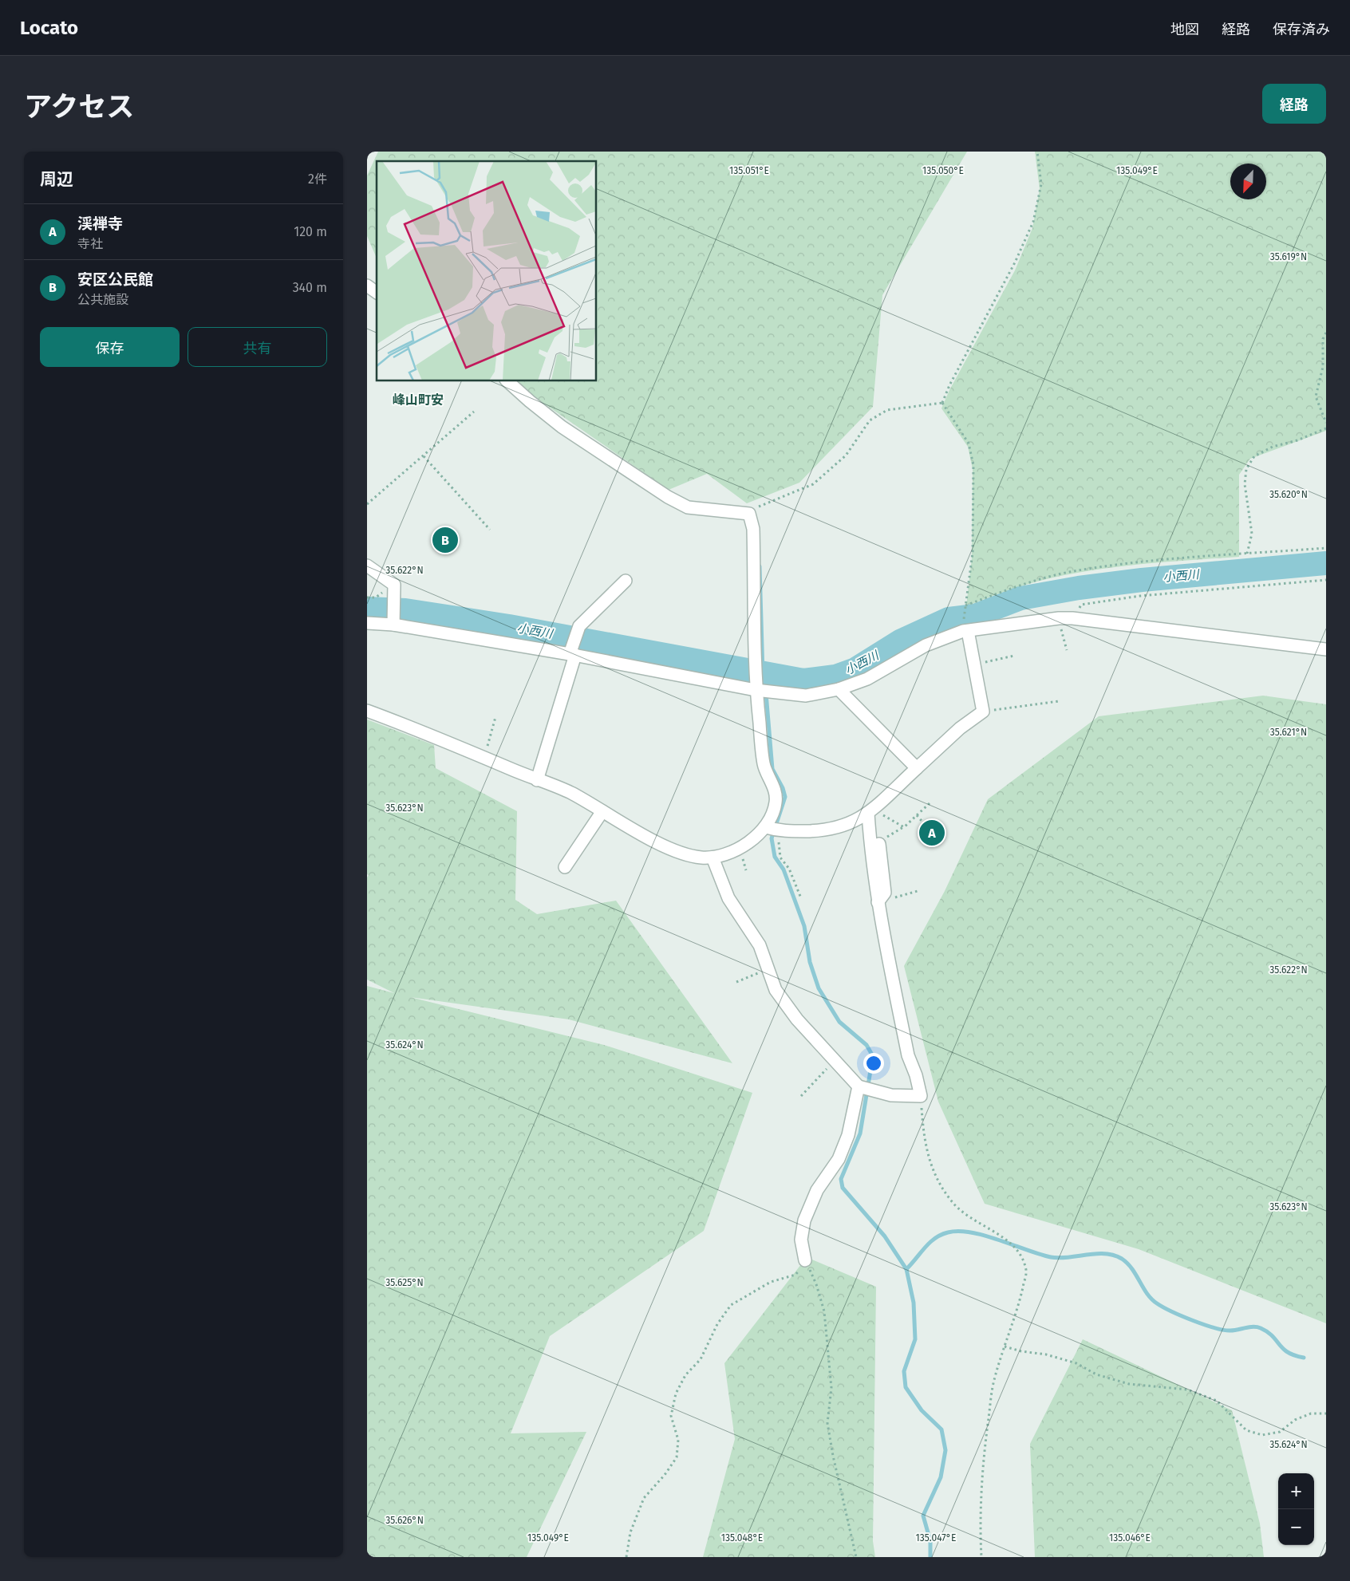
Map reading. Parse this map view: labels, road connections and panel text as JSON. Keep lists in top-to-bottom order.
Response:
{
  "districts": ["峰山町安"],
  "water": ["小西川"],
  "north": "bottom left",
  "page": {
    "header": "Locato",
    "nav": ["地図", "経路", "保存済み"],
    "title": "アクセス",
    "buttons": [
      "経路",
      ["保存", "共有"]
    ],
    "heading": ["周辺", "2件"],
    "list": [
      {
        "mark": "A",
        "name": "渓禅寺",
        "note": "寺社",
        "value": "120 m"
      },
      {
        "mark": "B",
        "name": "安区公民館",
        "note": "公共施設",
        "value": "340 m"
      }
    ],
    "pins": ["B", "A"],
    "map_buttons": ["+", "−"]
  },
  "coordinates": [
    "135.050°E",
    "135.049°E",
    "135.051°E",
    "35.619°N",
    "35.620°N",
    "35.622°N",
    "35.621°N",
    "35.623°N",
    "35.624°N",
    "35.625°N",
    "35.626°N",
    "135.048°E",
    "135.047°E",
    "135.046°E"
  ]
}
